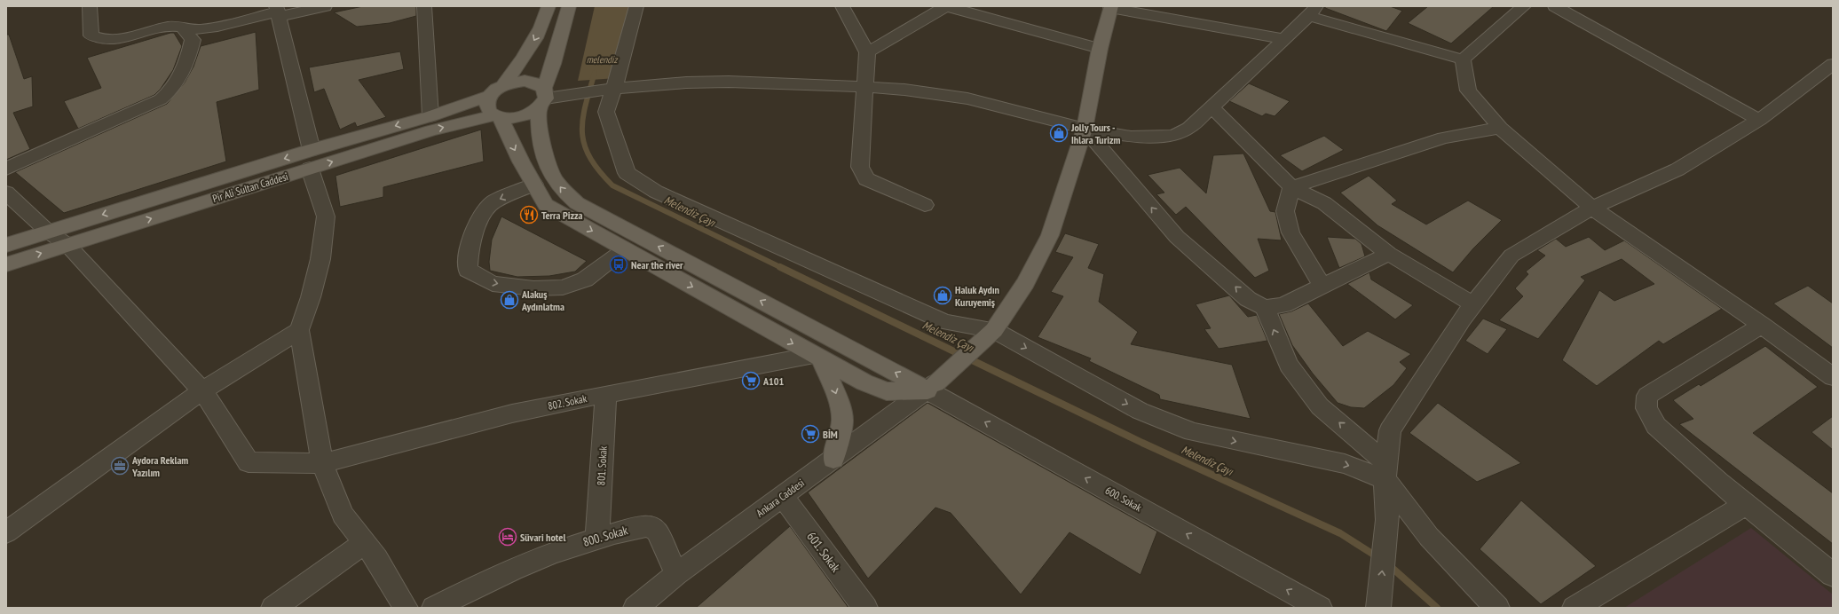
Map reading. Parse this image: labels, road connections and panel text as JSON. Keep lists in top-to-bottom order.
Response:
{
  "streets": {
    "main road": ["Pir Ali Sultan Caddesi"],
    "street": [
      "802. Sokak",
      "801. Sokak",
      "Ankara Caddesi",
      "600. Sokak",
      "800. Sokak",
      "601. Sokak"
    ]
  },
  "crossings": [
    ["802. Sokak", "801. Sokak"],
    ["801. Sokak", "800. Sokak"],
    ["Ankara Caddesi", "600. Sokak"],
    ["Ankara Caddesi", "800. Sokak"],
    ["Ankara Caddesi", "601. Sokak"]
  ],
  "water": ["melendiz", "Melendiz Çayı"],
  "places": {
    "shop": ["Jolly Tours - Ihlara Turizm", "Haluk Aydın Kuruyemiş", "Alakuş Aydınlatma"],
    "restaurant": ["Terra Pizza"],
    "bus stop": ["Near the river"],
    "supermarket": ["A101", "BİM"],
    "office": ["Aydora Reklam Yazılım"],
    "hotel": ["Süvari hotel"]
  }
}
